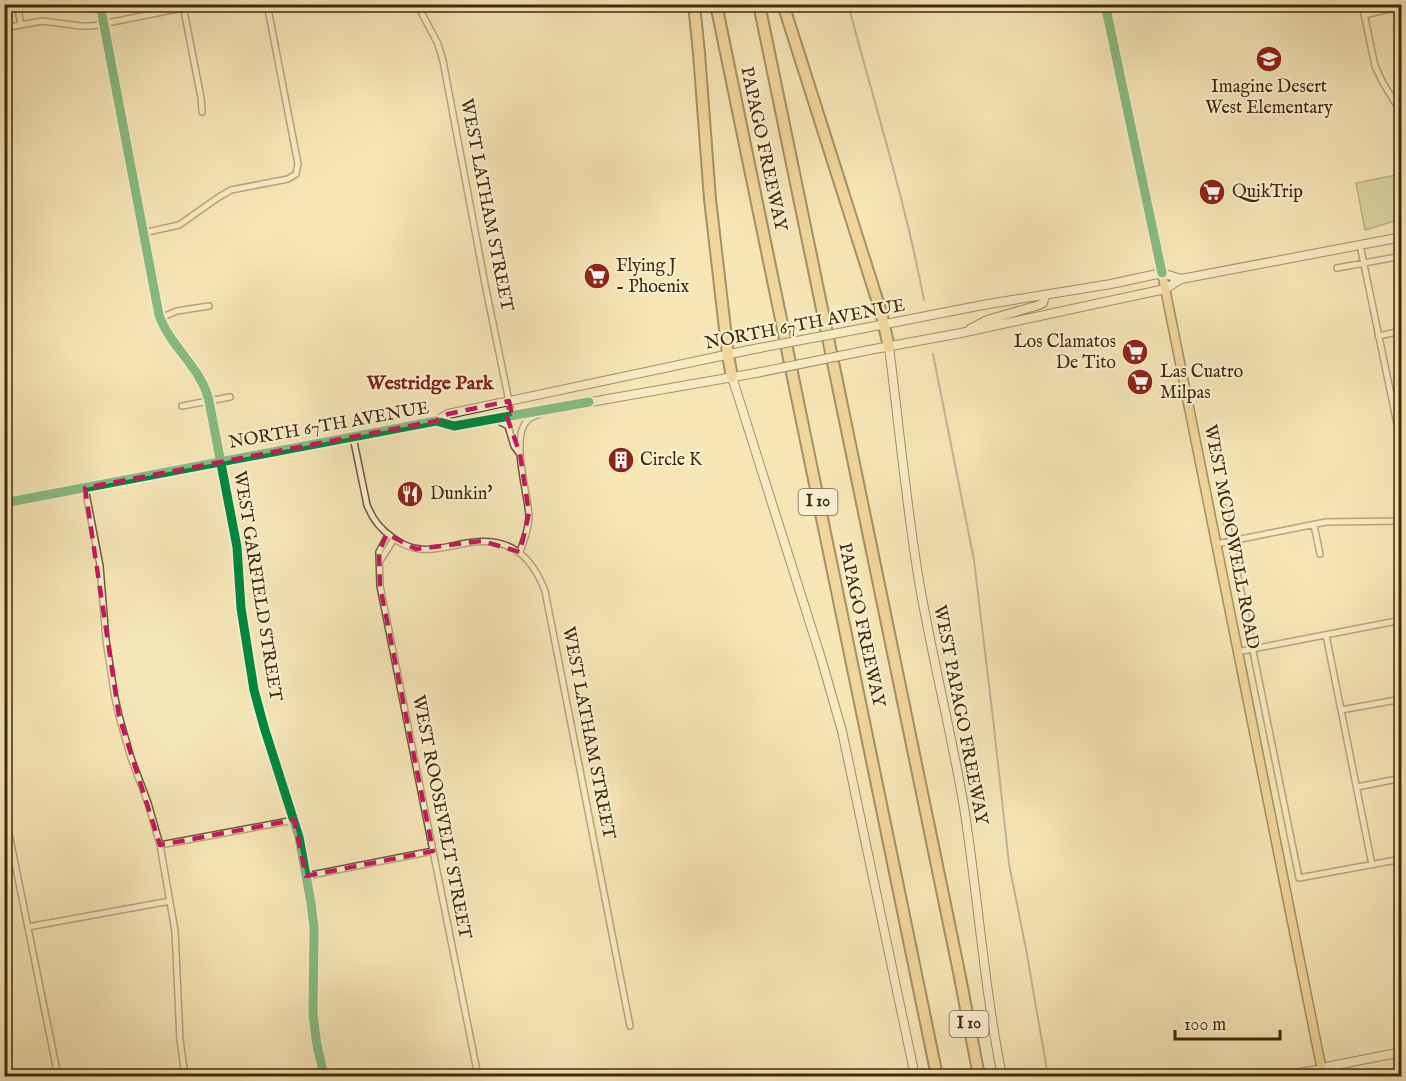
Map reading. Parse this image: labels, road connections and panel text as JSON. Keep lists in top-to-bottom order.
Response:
{
  "streets": {
    "highway": ["PAPAGO FREEWAY", "I 10"],
    "main road": ["NORTH 67TH AVENUE", "WEST MCDOWELL ROAD", "WEST PAPAGO FREEWAY"],
    "street": ["WEST LATHAM STREET", "WEST GARFIELD STREET", "WEST ROOSEVELT STREET"]
  },
  "crossings": [
    ["WEST LATHAM STREET", "NORTH 67TH AVENUE"],
    ["NORTH 67TH AVENUE", "WEST MCDOWELL ROAD"],
    ["NORTH 67TH AVENUE", "WEST GARFIELD STREET"],
    ["NORTH 67TH AVENUE", "WEST PAPAGO FREEWAY"]
  ],
  "districts": ["Westridge Park"],
  "places": {
    "school or university": ["Imagine Desert West Elementary"],
    "supermarket": [
      "QuikTrip",
      "Flying J - Phoenix",
      "Los Clamatos De Tito",
      "Las Cuatro Milpas"
    ],
    "building": ["Circle K"],
    "restaurant": ["Dunkin'"]
  },
  "scale_bar": "100 m"
}
